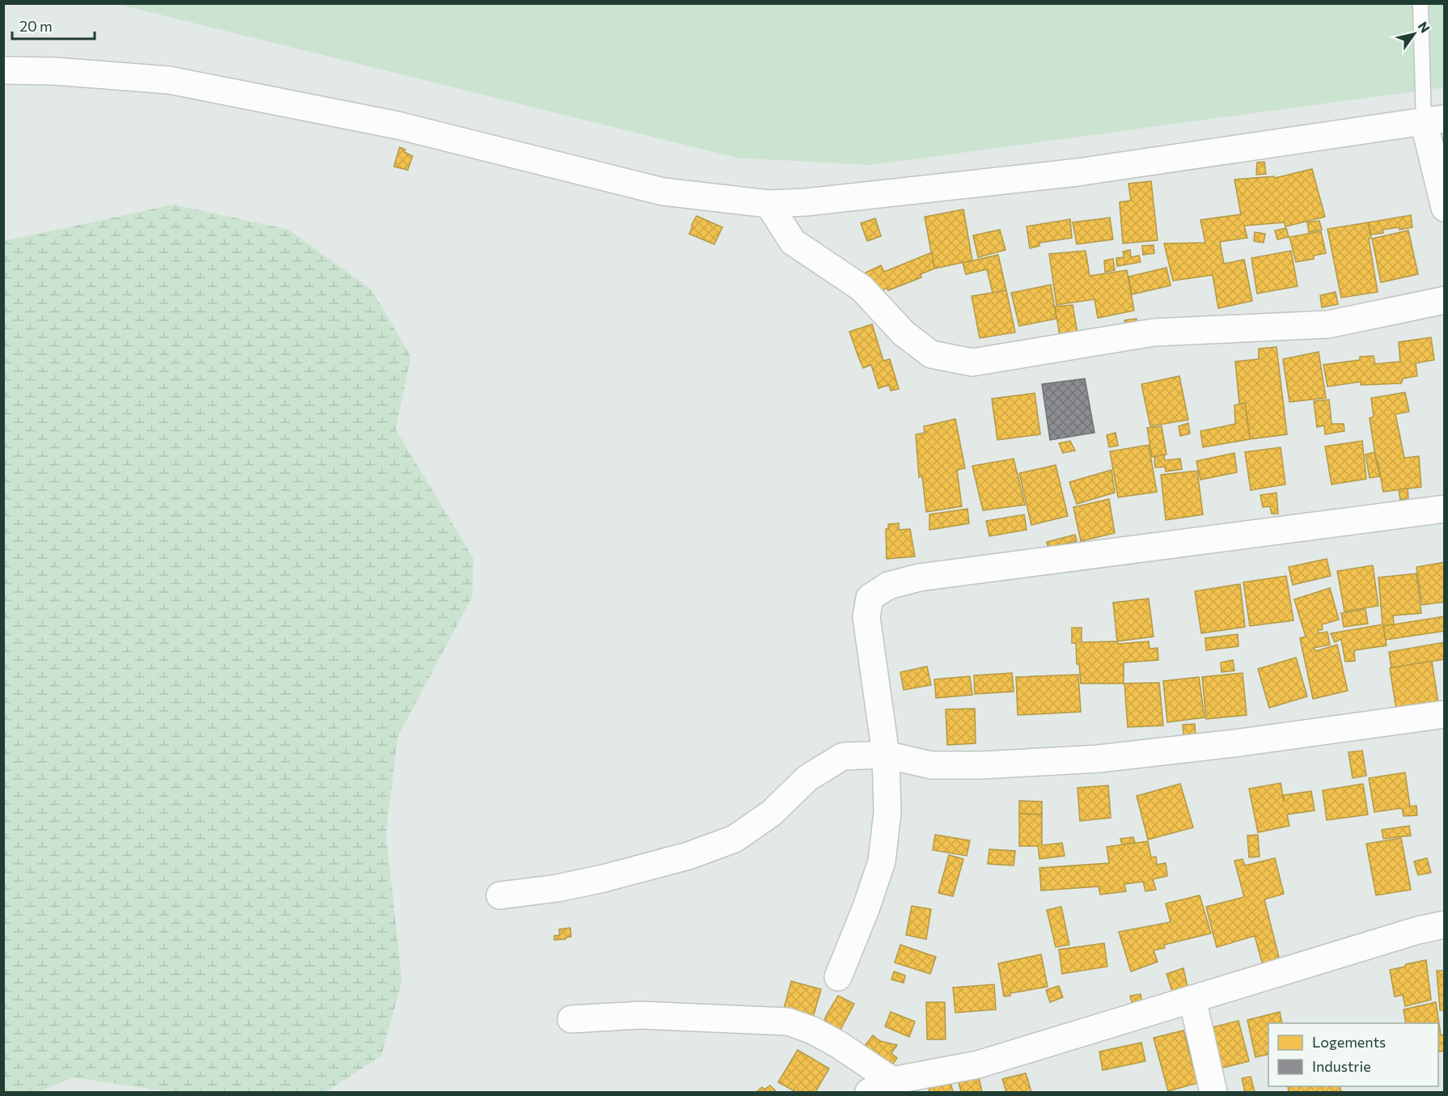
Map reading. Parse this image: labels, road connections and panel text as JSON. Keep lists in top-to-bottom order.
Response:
{
  "legend": ["Logements", "Industrie"],
  "scale_bar": "20 m",
  "north": "top right"
}
